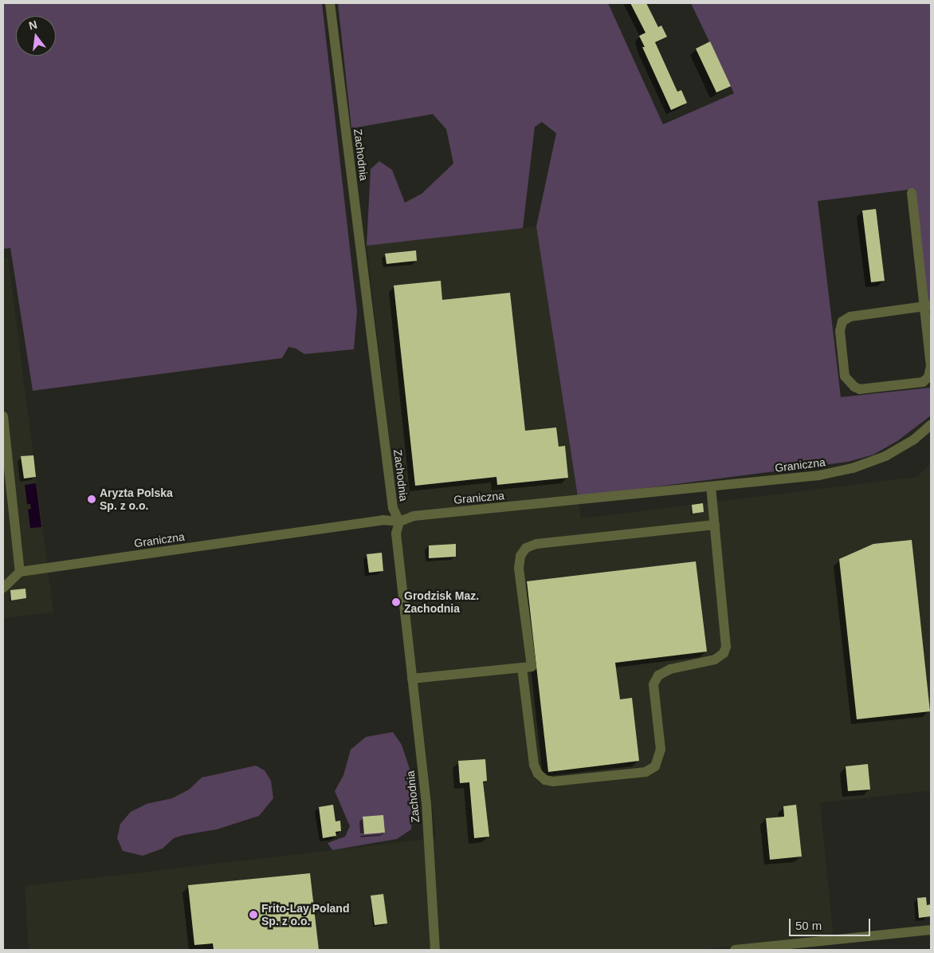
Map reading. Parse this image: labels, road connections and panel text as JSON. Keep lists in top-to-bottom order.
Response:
{
  "streets": {
    "street": ["Zachodnia", "Graniczna"]
  },
  "crossings": [
    ["Zachodnia", "Graniczna"]
  ],
  "places": ["Aryzta Polska Sp. z o.o.", "Grodzisk Maz. Zachodnia", "Frito-Lay Poland Sp. z o.o."],
  "scale_bar": "50 m",
  "north": "top"
}
